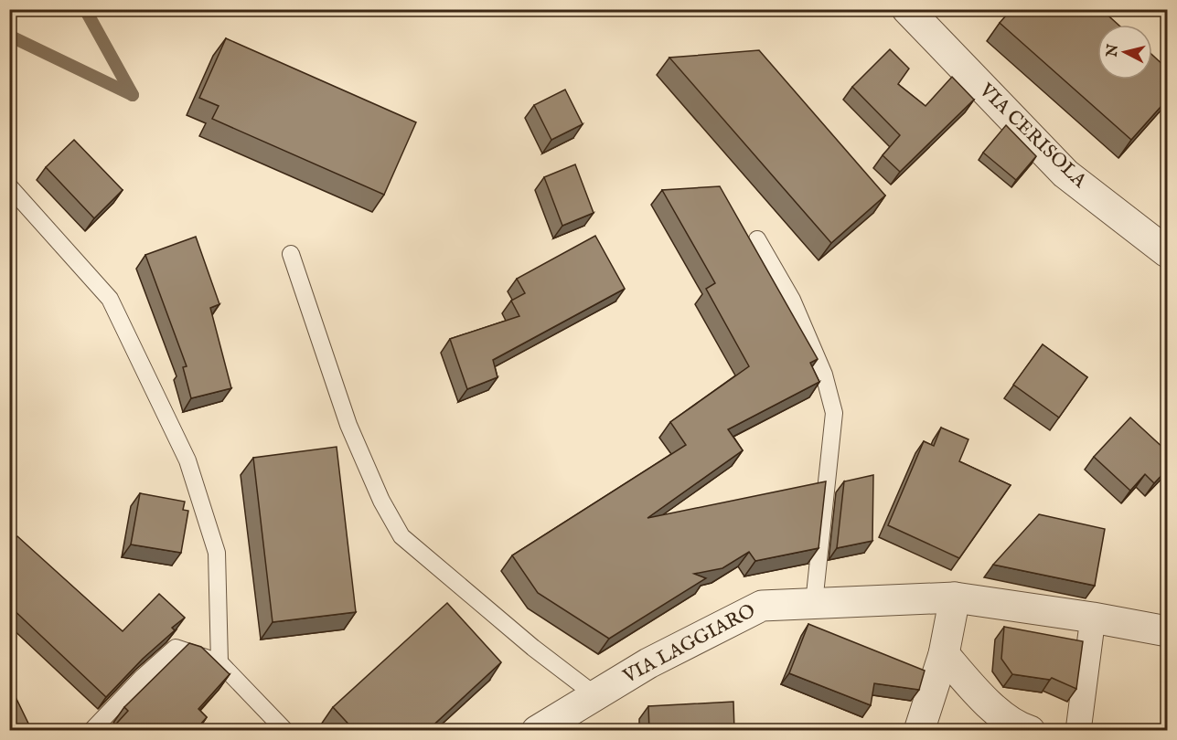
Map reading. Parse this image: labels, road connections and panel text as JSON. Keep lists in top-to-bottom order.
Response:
{
  "streets": {
    "street": ["VIA CERISOLA", "VIA LAGGIARO"]
  },
  "north": "left"
}
